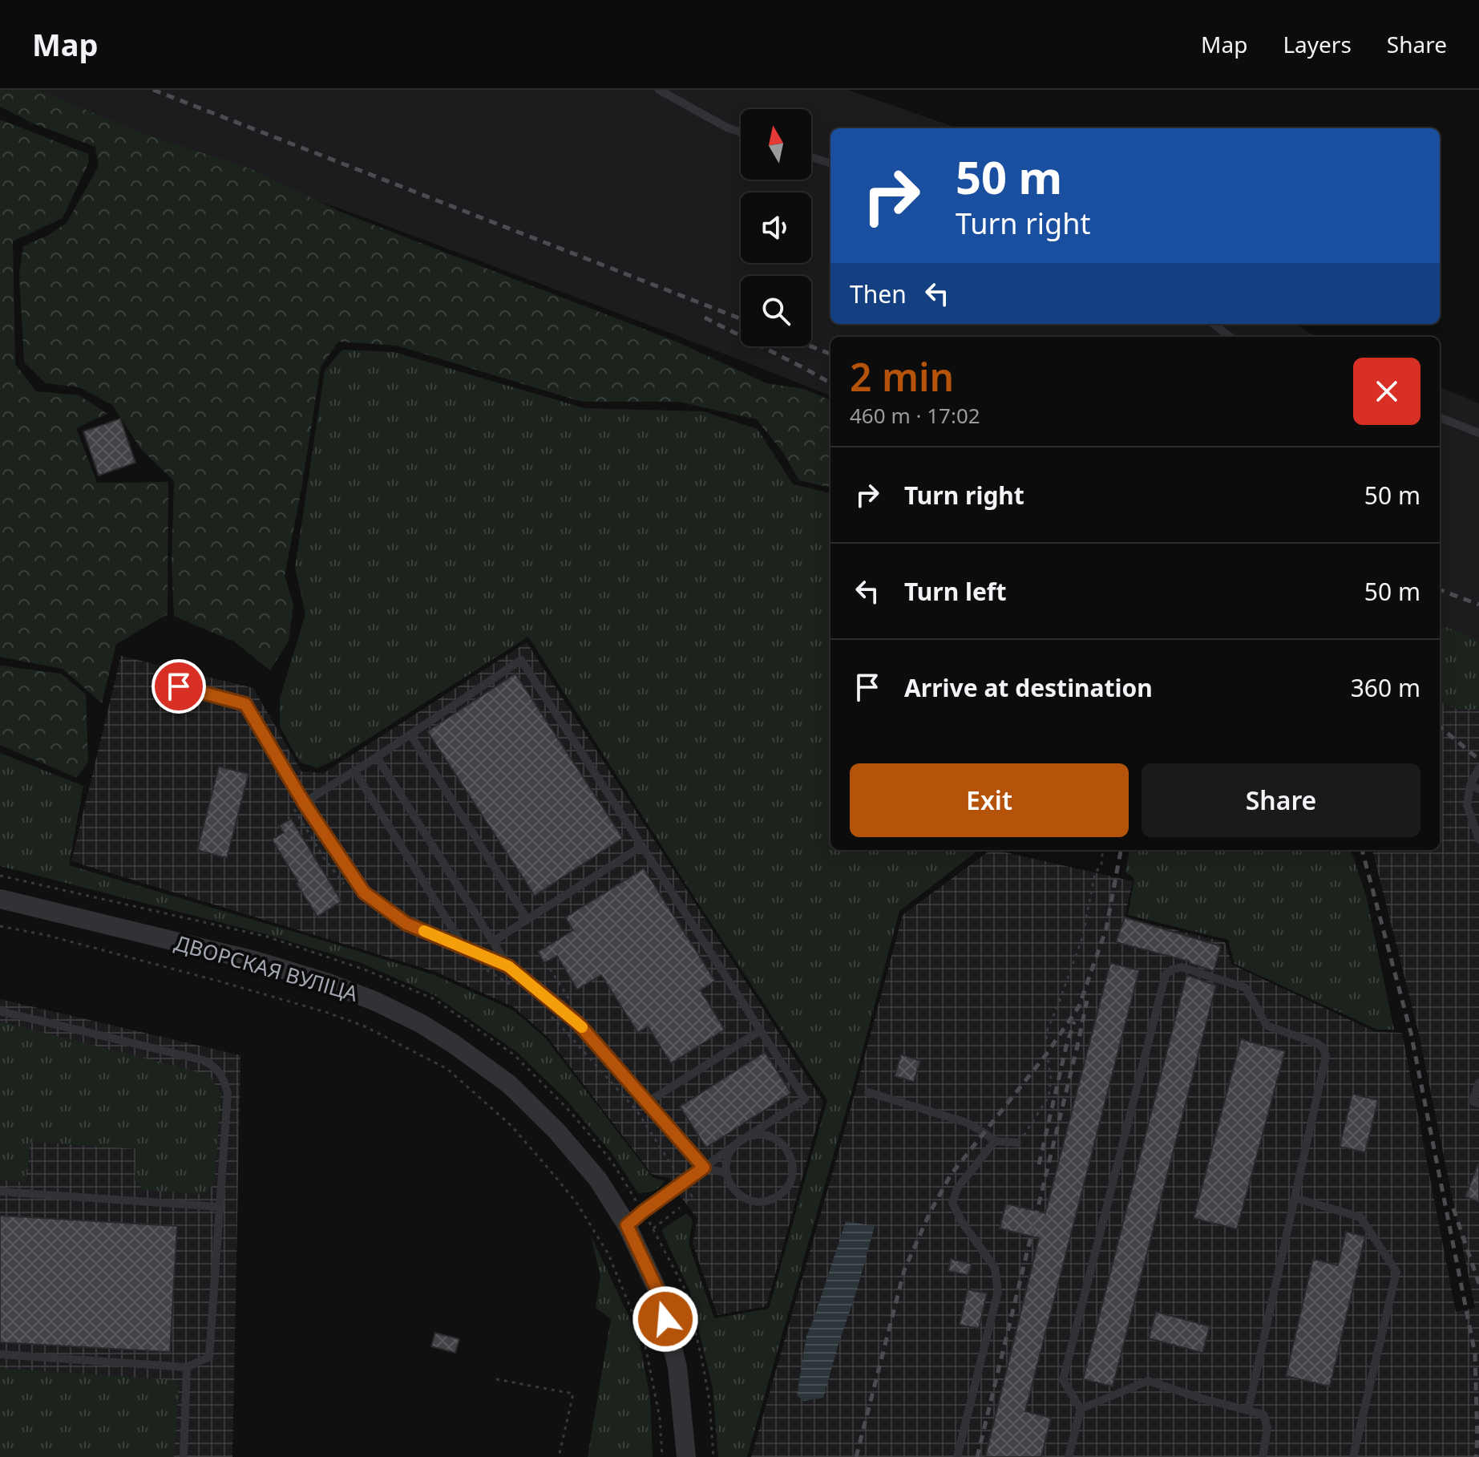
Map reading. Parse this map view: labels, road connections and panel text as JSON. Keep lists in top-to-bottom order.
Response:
{
  "streets": {
    "street": ["ДВОРСКАЯ ВУЛІЦА"]
  },
  "north": "top",
  "page": {
    "header": "Map",
    "nav": ["Map", "Layers", "Share"],
    "turn": ["50 m", "Turn right"],
    "then": "Then",
    "heading": ["2 min", "460 m · 17:02"],
    "list": [
      {
        "name": "Turn right",
        "value": "50 m"
      },
      {
        "name": "Turn left",
        "value": "50 m"
      },
      {
        "name": "Arrive at destination",
        "value": "360 m"
      }
    ],
    "buttons": ["Exit", "Share"]
  }
}
